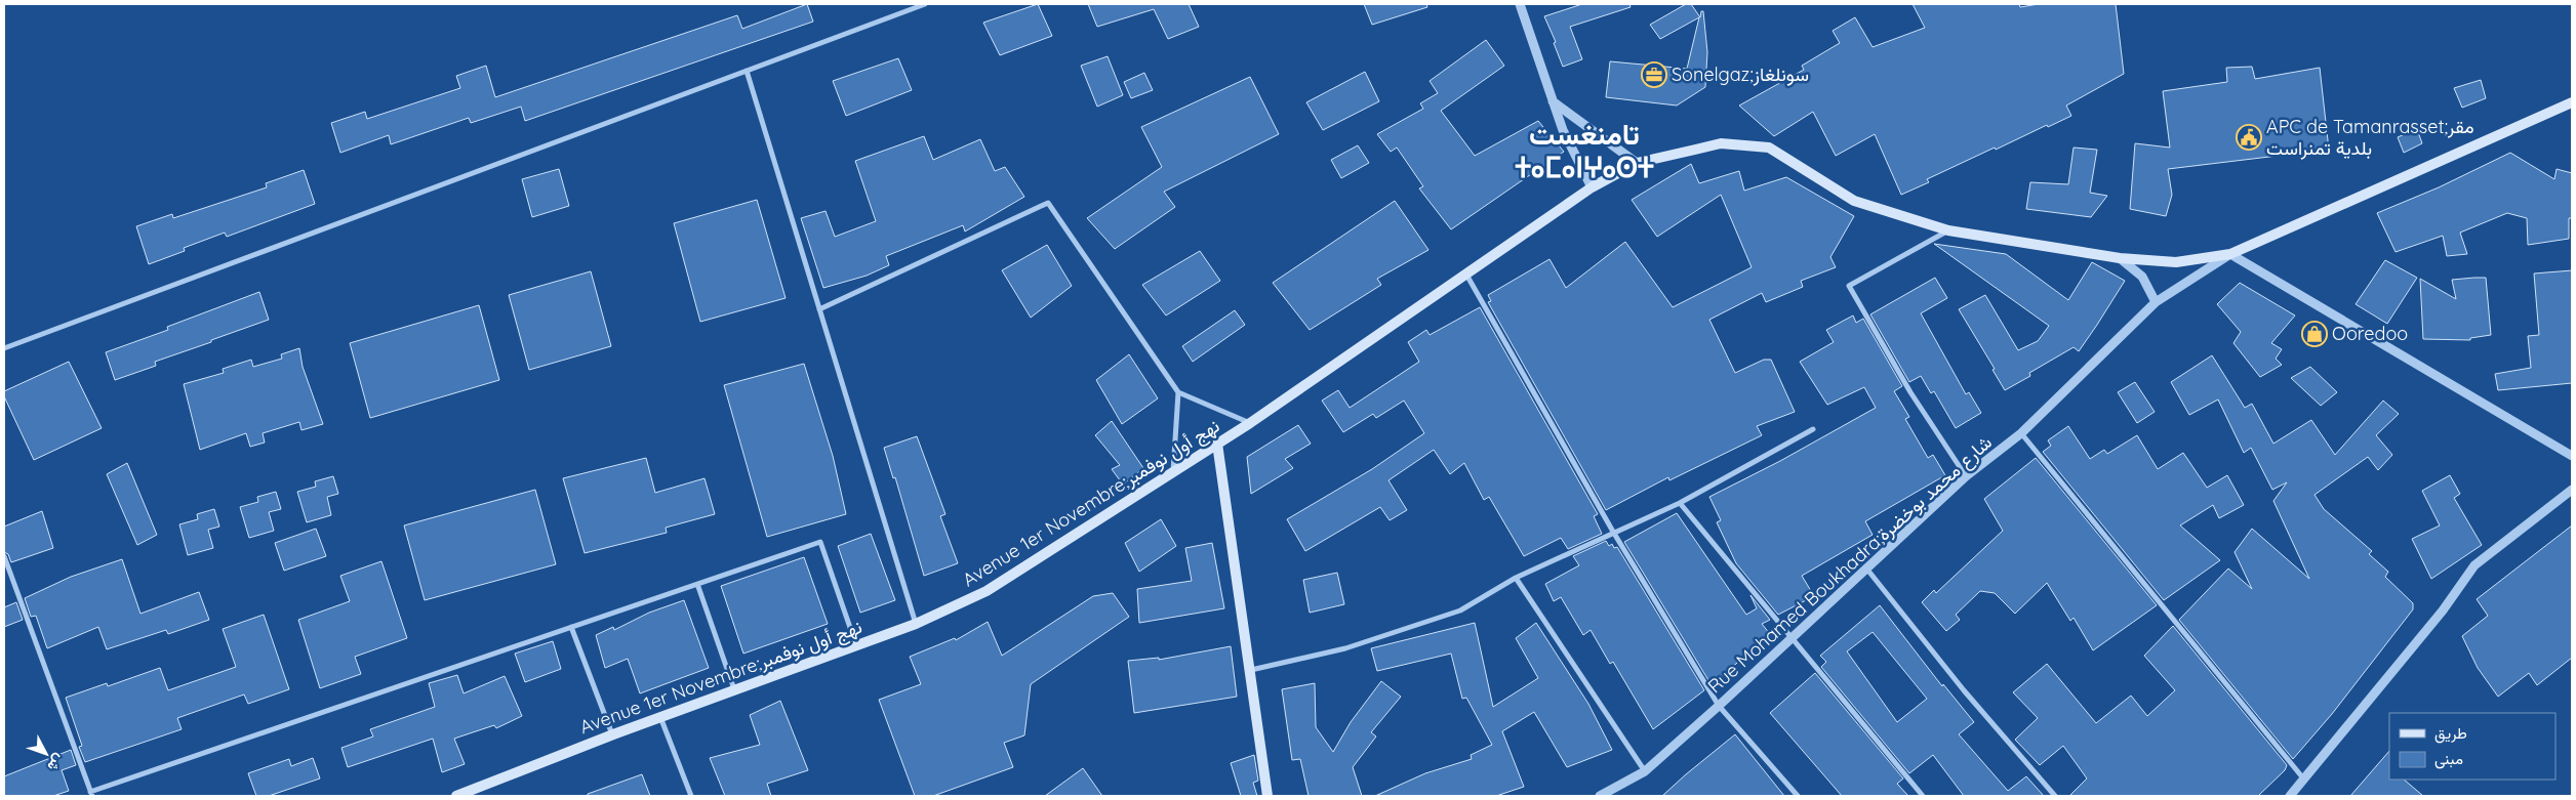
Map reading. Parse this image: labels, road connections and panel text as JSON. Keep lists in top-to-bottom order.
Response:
{
  "streets": {
    "main road": ["Avenue 1er Novembre;نهج أول نوفمبر"],
    "street": ["Rue Mohamed Boukhadra;شارع محمد بوخضرة"]
  },
  "crossings": [
    ["Avenue 1er Novembre;نهج أول نوفمبر", "Rue Mohamed Boukhadra;شارع محمد بوخضرة"]
  ],
  "districts": ["تامنغست ⵜⴰⵎⴰⵏⵖⴰⵙⵜ"],
  "places": {
    "office": ["Sonelgaz;سونلغاز"],
    "public building": ["APC de Tamanrasset;مقر بلدية تمنراست"],
    "shop": ["Ooredoo"]
  },
  "legend": ["طريق", "مبنى"],
  "north": "bottom right"
}
